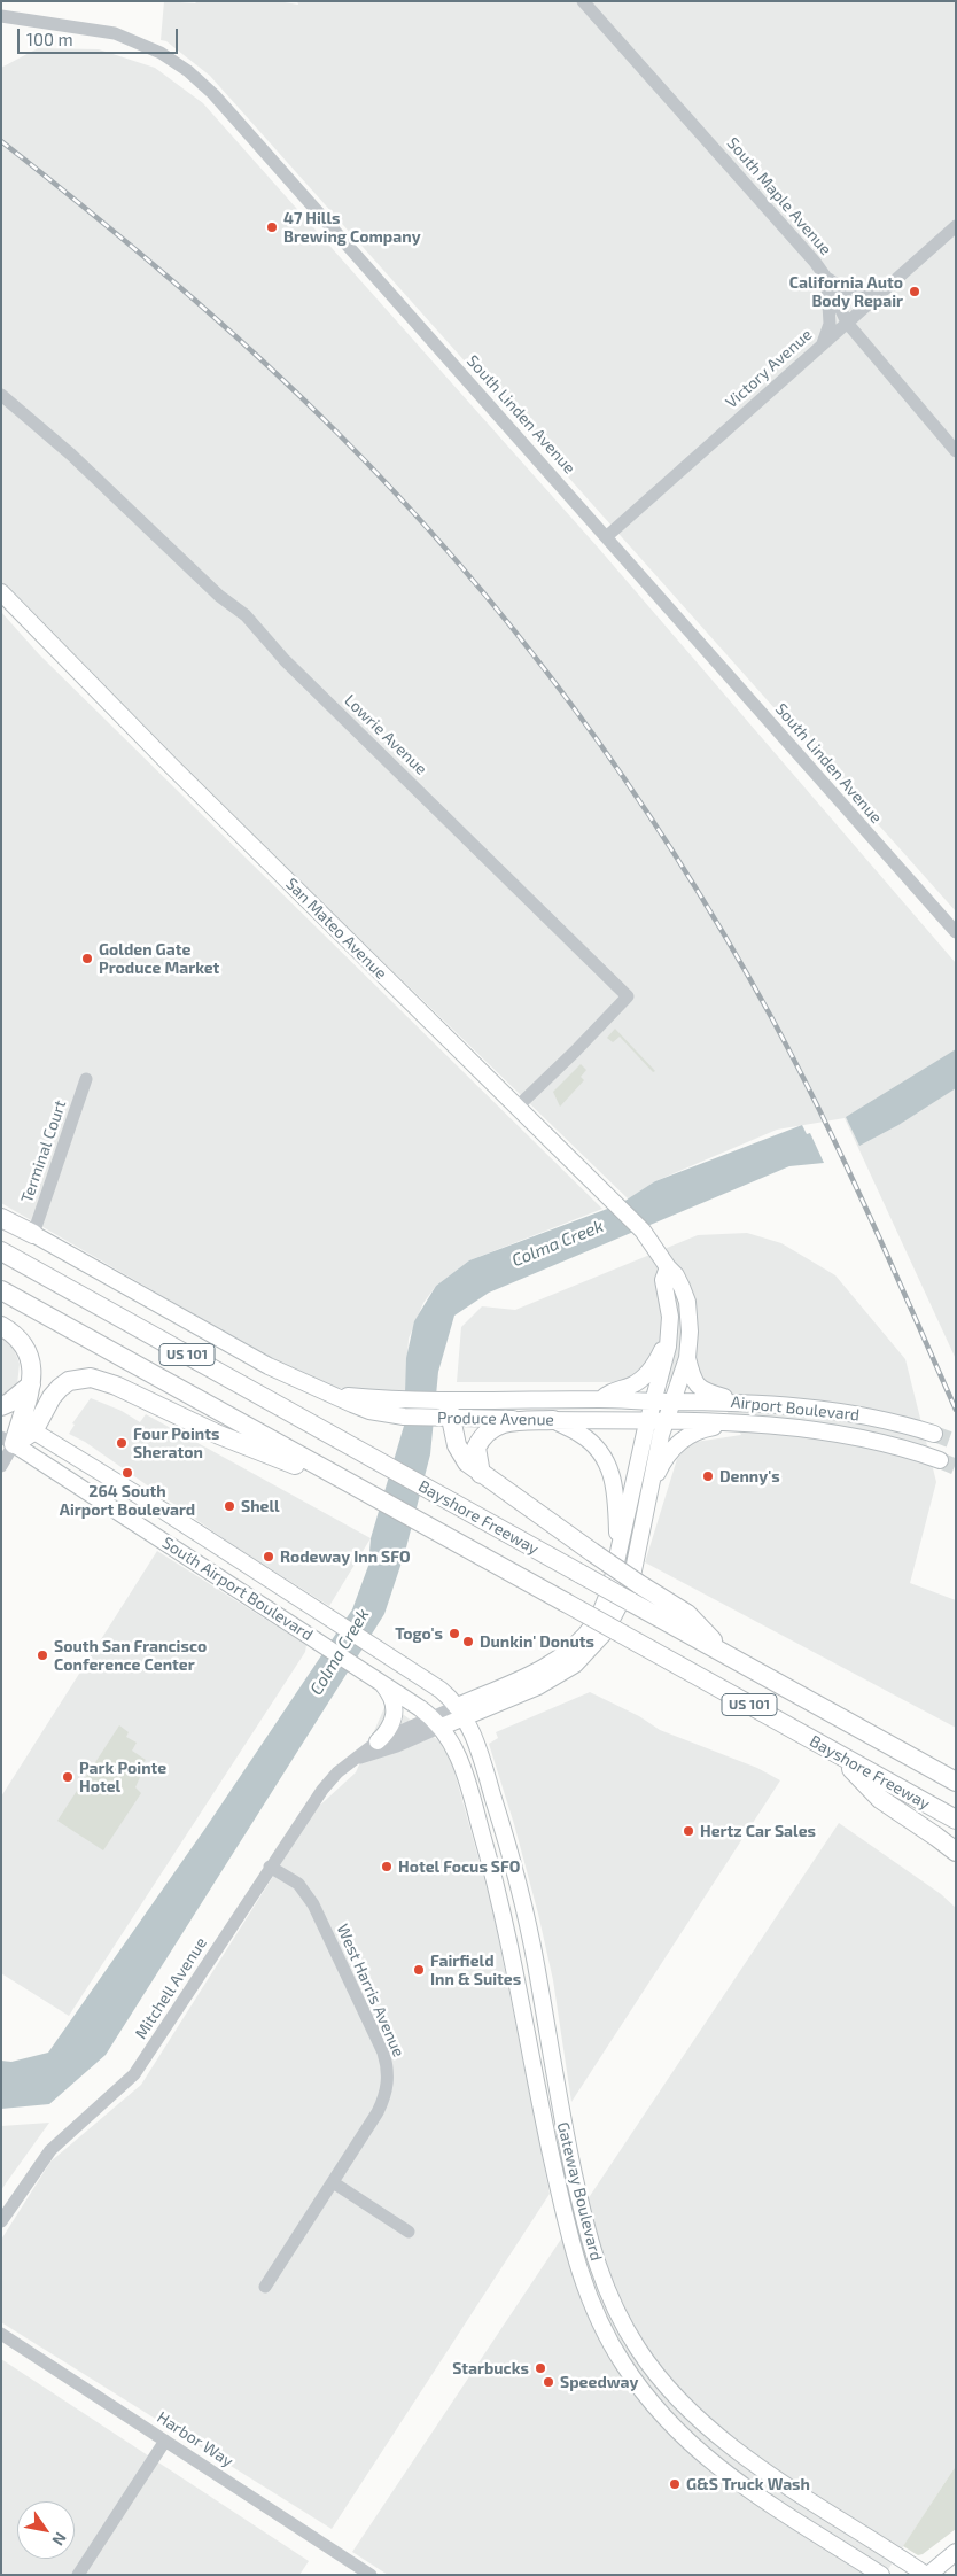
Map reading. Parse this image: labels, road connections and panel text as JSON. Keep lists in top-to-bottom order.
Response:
{
  "streets": {
    "highway": ["US 101", "Bayshore Freeway"],
    "main road": [
      "San Mateo Avenue",
      "Airport Boulevard",
      "Produce Avenue",
      "South Airport Boulevard",
      "Gateway Boulevard"
    ],
    "street": [
      "South Maple Avenue",
      "Victory Avenue",
      "South Linden Avenue",
      "Lowrie Avenue",
      "Terminal Court",
      "Mitchell Avenue",
      "West Harris Avenue",
      "Harbor Way"
    ]
  },
  "crossings": [
    ["South Maple Avenue", "Victory Avenue"],
    ["Victory Avenue", "South Linden Avenue"],
    ["Lowrie Avenue", "San Mateo Avenue"],
    ["San Mateo Avenue", "Airport Boulevard"],
    ["San Mateo Avenue", "Produce Avenue"],
    ["Terminal Court", "Produce Avenue"],
    ["Airport Boulevard", "Produce Avenue"],
    ["South Airport Boulevard", "Mitchell Avenue"],
    ["South Airport Boulevard", "Gateway Boulevard"],
    ["Mitchell Avenue", "West Harris Avenue"],
    ["Mitchell Avenue", "Gateway Boulevard"]
  ],
  "water": ["Colma Creek"],
  "places": [
    "47 Hills Brewing Company",
    "California Auto Body Repair",
    "Golden Gate Produce Market",
    "Four Points Sheraton",
    "264 South Airport Boulevard",
    "Denny's",
    "Shell",
    "Rodeway Inn SFO",
    "Togo's",
    "Dunkin' Donuts",
    "South San Francisco Conference Center",
    "Park Pointe Hotel",
    "Hertz Car Sales",
    "Hotel Focus SFO",
    "Fairfield Inn & Suites",
    "Starbucks",
    "Speedway",
    "G&S Truck Wash"
  ],
  "scale_bar": "100 m",
  "north": "bottom right"
}
